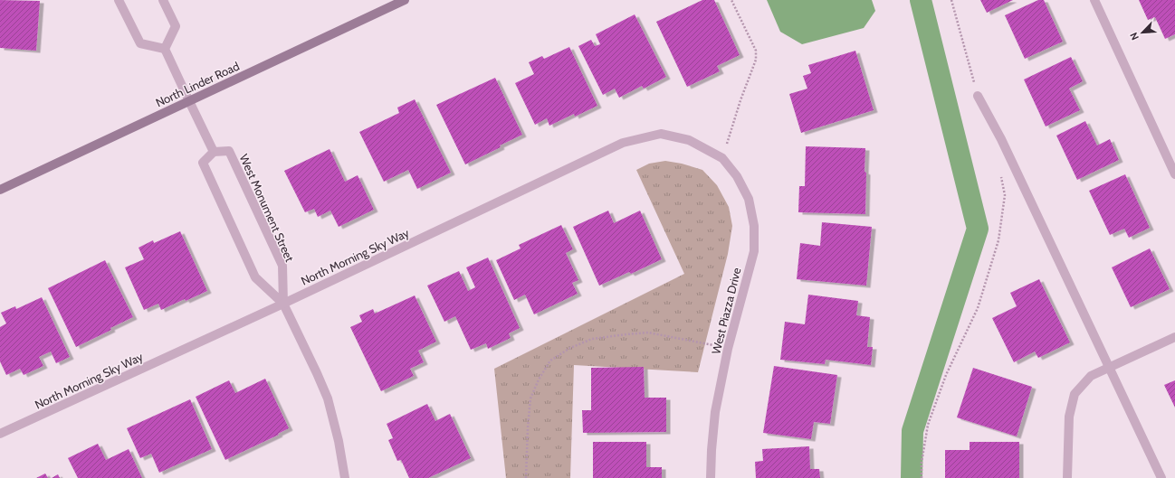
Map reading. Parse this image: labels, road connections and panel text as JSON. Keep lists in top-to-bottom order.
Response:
{
  "streets": {
    "main road": ["North Linder Road"],
    "street": ["West Monument Street", "North Morning Sky Way", "West Piazza Drive"]
  },
  "crossings": [
    ["West Monument Street", "North Morning Sky Way"],
    ["North Morning Sky Way", "West Piazza Drive"]
  ],
  "north": "bottom left"
}
